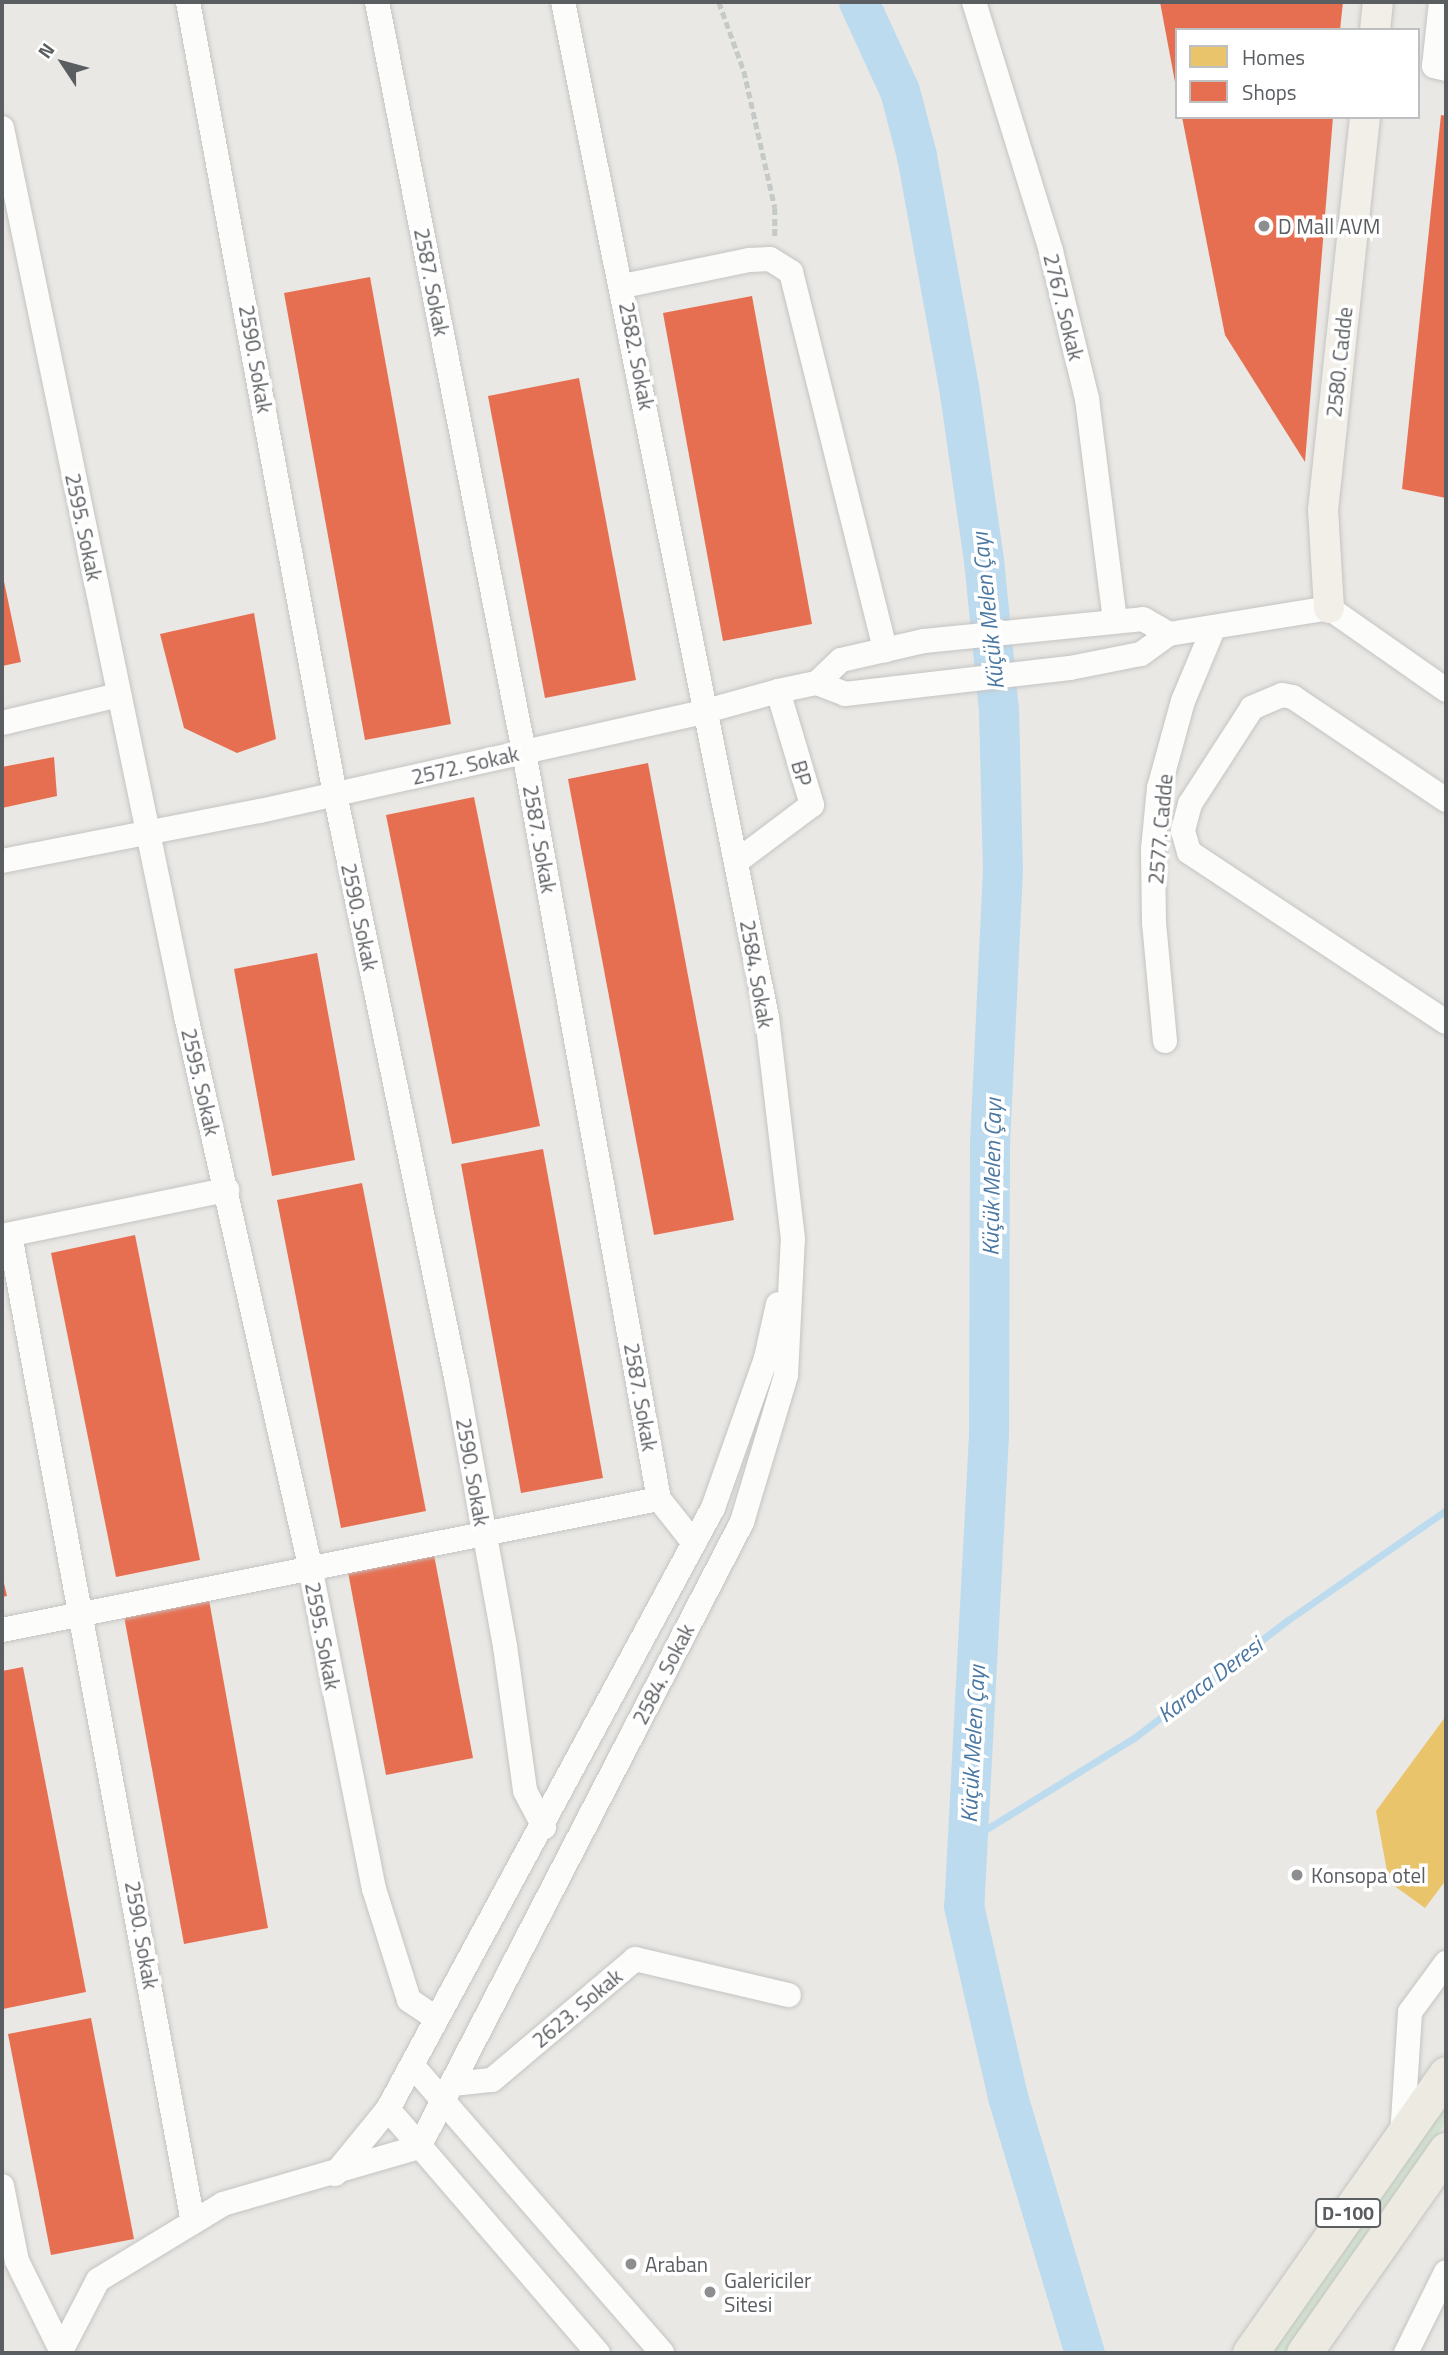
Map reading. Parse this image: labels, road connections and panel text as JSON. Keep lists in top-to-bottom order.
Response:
{
  "streets": {
    "highway": ["D-100"],
    "main road": ["2580. Cadde"],
    "street": [
      "2587. Sokak",
      "2767. Sokak",
      "2582. Sokak",
      "2590. Sokak",
      "2595. Sokak",
      "2572. Sokak",
      "BP",
      "2577. Cadde",
      "2584. Sokak",
      "2623. Sokak"
    ]
  },
  "crossings": [
    ["2587. Sokak", "2572. Sokak"],
    ["2587. Sokak", "2584. Sokak"],
    ["2582. Sokak", "2572. Sokak"],
    ["2582. Sokak", "2584. Sokak"],
    ["2590. Sokak", "2572. Sokak"],
    ["2590. Sokak", "2584. Sokak"],
    ["2595. Sokak", "2572. Sokak"],
    ["2595. Sokak", "2584. Sokak"],
    ["2572. Sokak", "BP"],
    ["2572. Sokak", "2584. Sokak"],
    ["BP", "2584. Sokak"],
    ["2584. Sokak", "2623. Sokak"]
  ],
  "water": ["Küçük Melen Çayı", "Karaca Deresi"],
  "places": [
    "D Mall AVM",
    "Konsopa otel",
    "Araban",
    "Galericiler Sitesi"
  ],
  "legend": ["Homes", "Shops"],
  "north": "top left"
}
